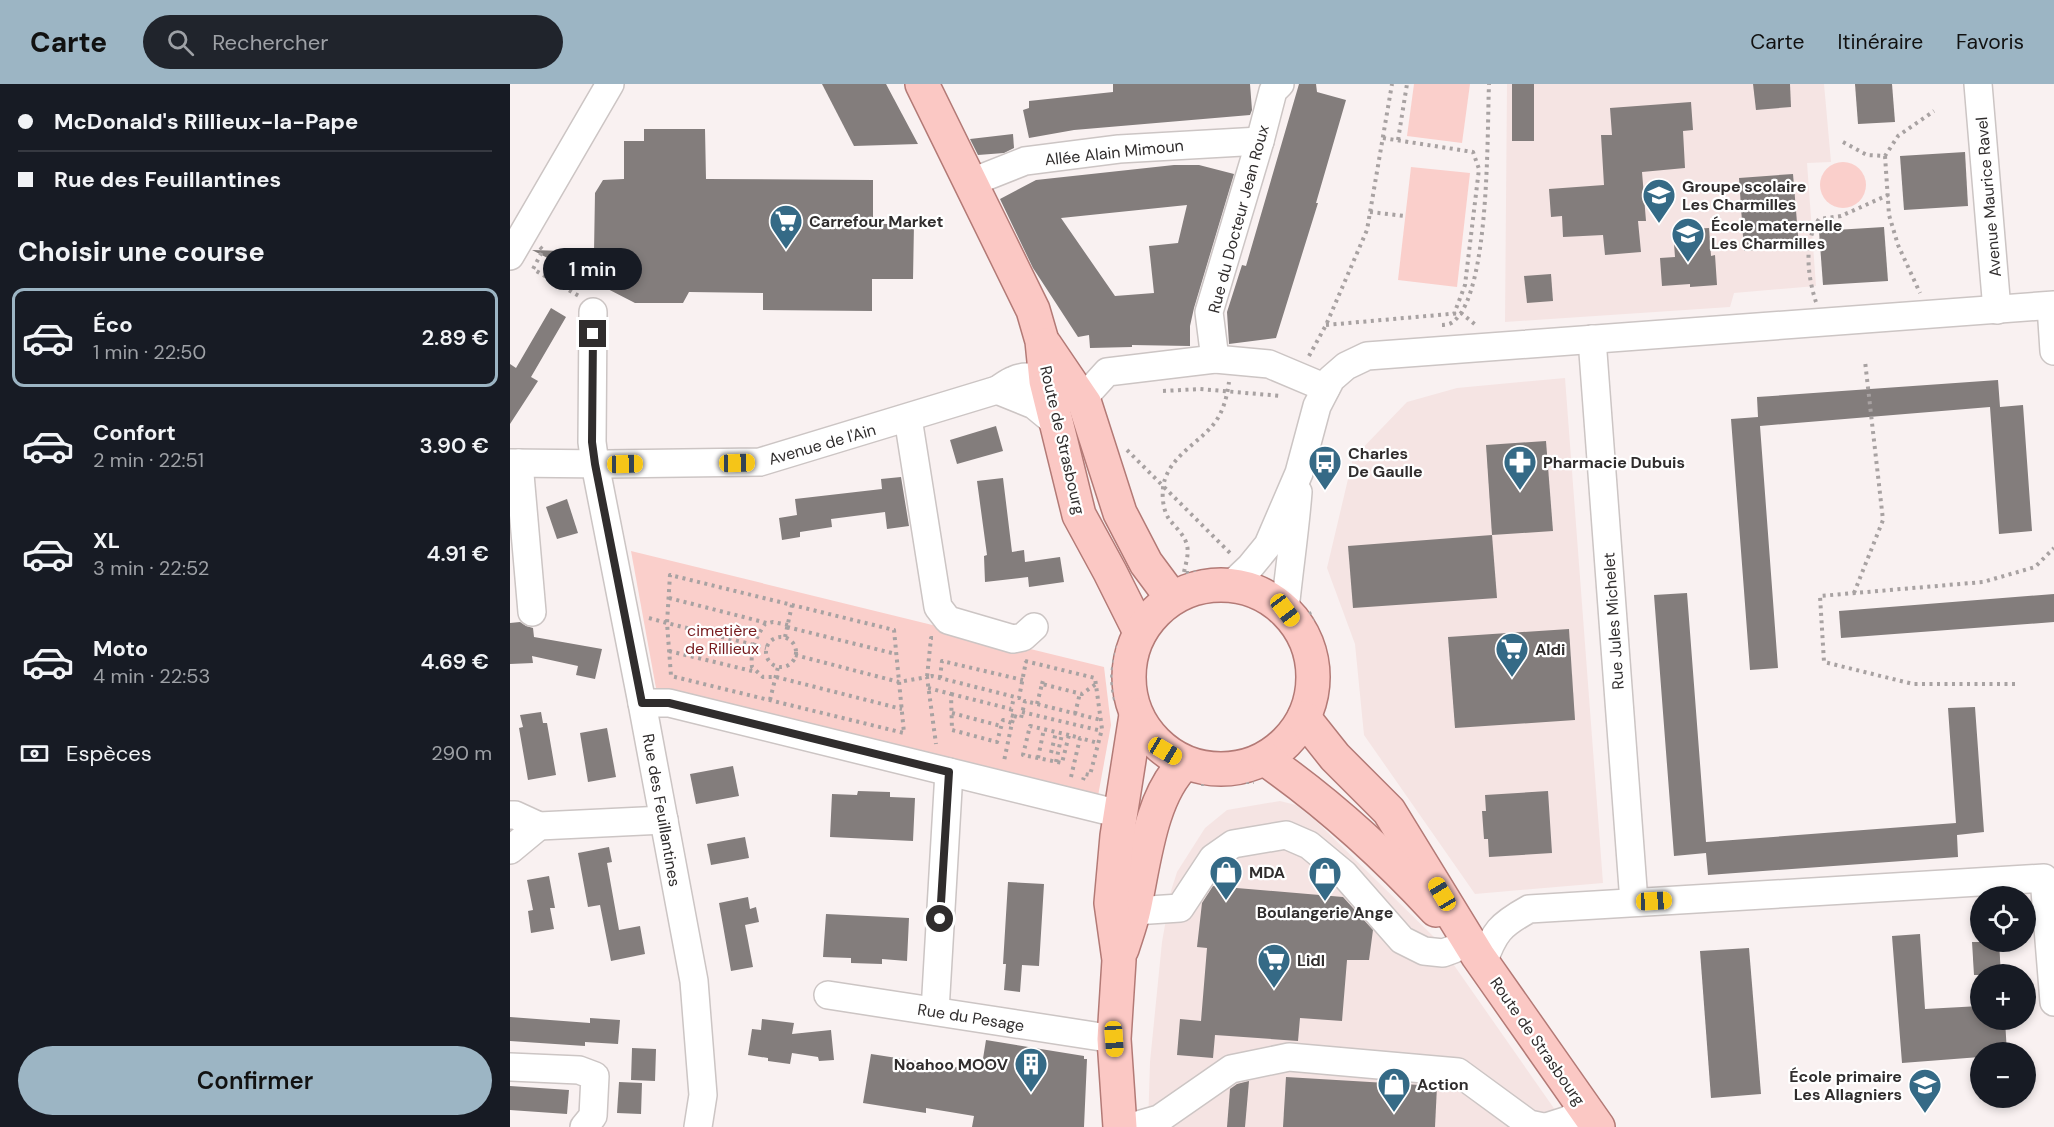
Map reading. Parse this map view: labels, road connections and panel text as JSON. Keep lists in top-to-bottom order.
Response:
{
  "streets": {
    "main road": ["Route de Strasbourg"],
    "street": [
      "Allée Alain Mimoun",
      "Avenue Maurice Ravel",
      "Rue du Docteur Jean Roux",
      "Avenue de l'Ain",
      "Rue Jules Michelet",
      "Rue des Feuillantines",
      "Rue du Pesage"
    ]
  },
  "crossings": [
    ["Allée Alain Mimoun", "Rue du Docteur Jean Roux"],
    ["Allée Alain Mimoun", "Route de Strasbourg"],
    ["Route de Strasbourg", "Avenue de l'Ain"],
    ["Avenue de l'Ain", "Rue des Feuillantines"]
  ],
  "parks": ["cimetière de Rillieux"],
  "places": {
    "school or university": ["Groupe scolaire Les Charmilles", "École maternelle Les Charmilles", "École primaire Les Allagniers"],
    "supermarket": ["Carrefour Market", "Aldi", "Lidl"],
    "bus stop": ["Charles De Gaulle"],
    "pharmacy": ["Pharmacie Dubuis"],
    "shop": ["MDA", "Boulangerie Ange", "Action"],
    "building": ["Noahoo MOOV"]
  },
  "page": {
    "header": "Carte",
    "search": "Rechercher",
    "nav": ["Carte", "Itinéraire", "Favoris"],
    "banner": ["McDonald's Rillieux-la-Pape", "Rue des Feuillantines"],
    "heading": "Choisir une course",
    "bubble": "1 min",
    "list": [
      {
        "name": "Éco",
        "note": "1 min · 22:50",
        "value": "2.89 €"
      },
      {
        "name": "Confort",
        "note": "2 min · 22:51",
        "value": "3.90 €"
      },
      {
        "name": "XL",
        "note": "3 min · 22:52",
        "value": "4.91 €"
      },
      {
        "name": "Moto",
        "note": "4 min · 22:53",
        "value": "4.69 €"
      }
    ],
    "pay": ["Espèces", "290 m"],
    "map_buttons": ["+", "−"],
    "buttons": "Confirmer"
  }
}
